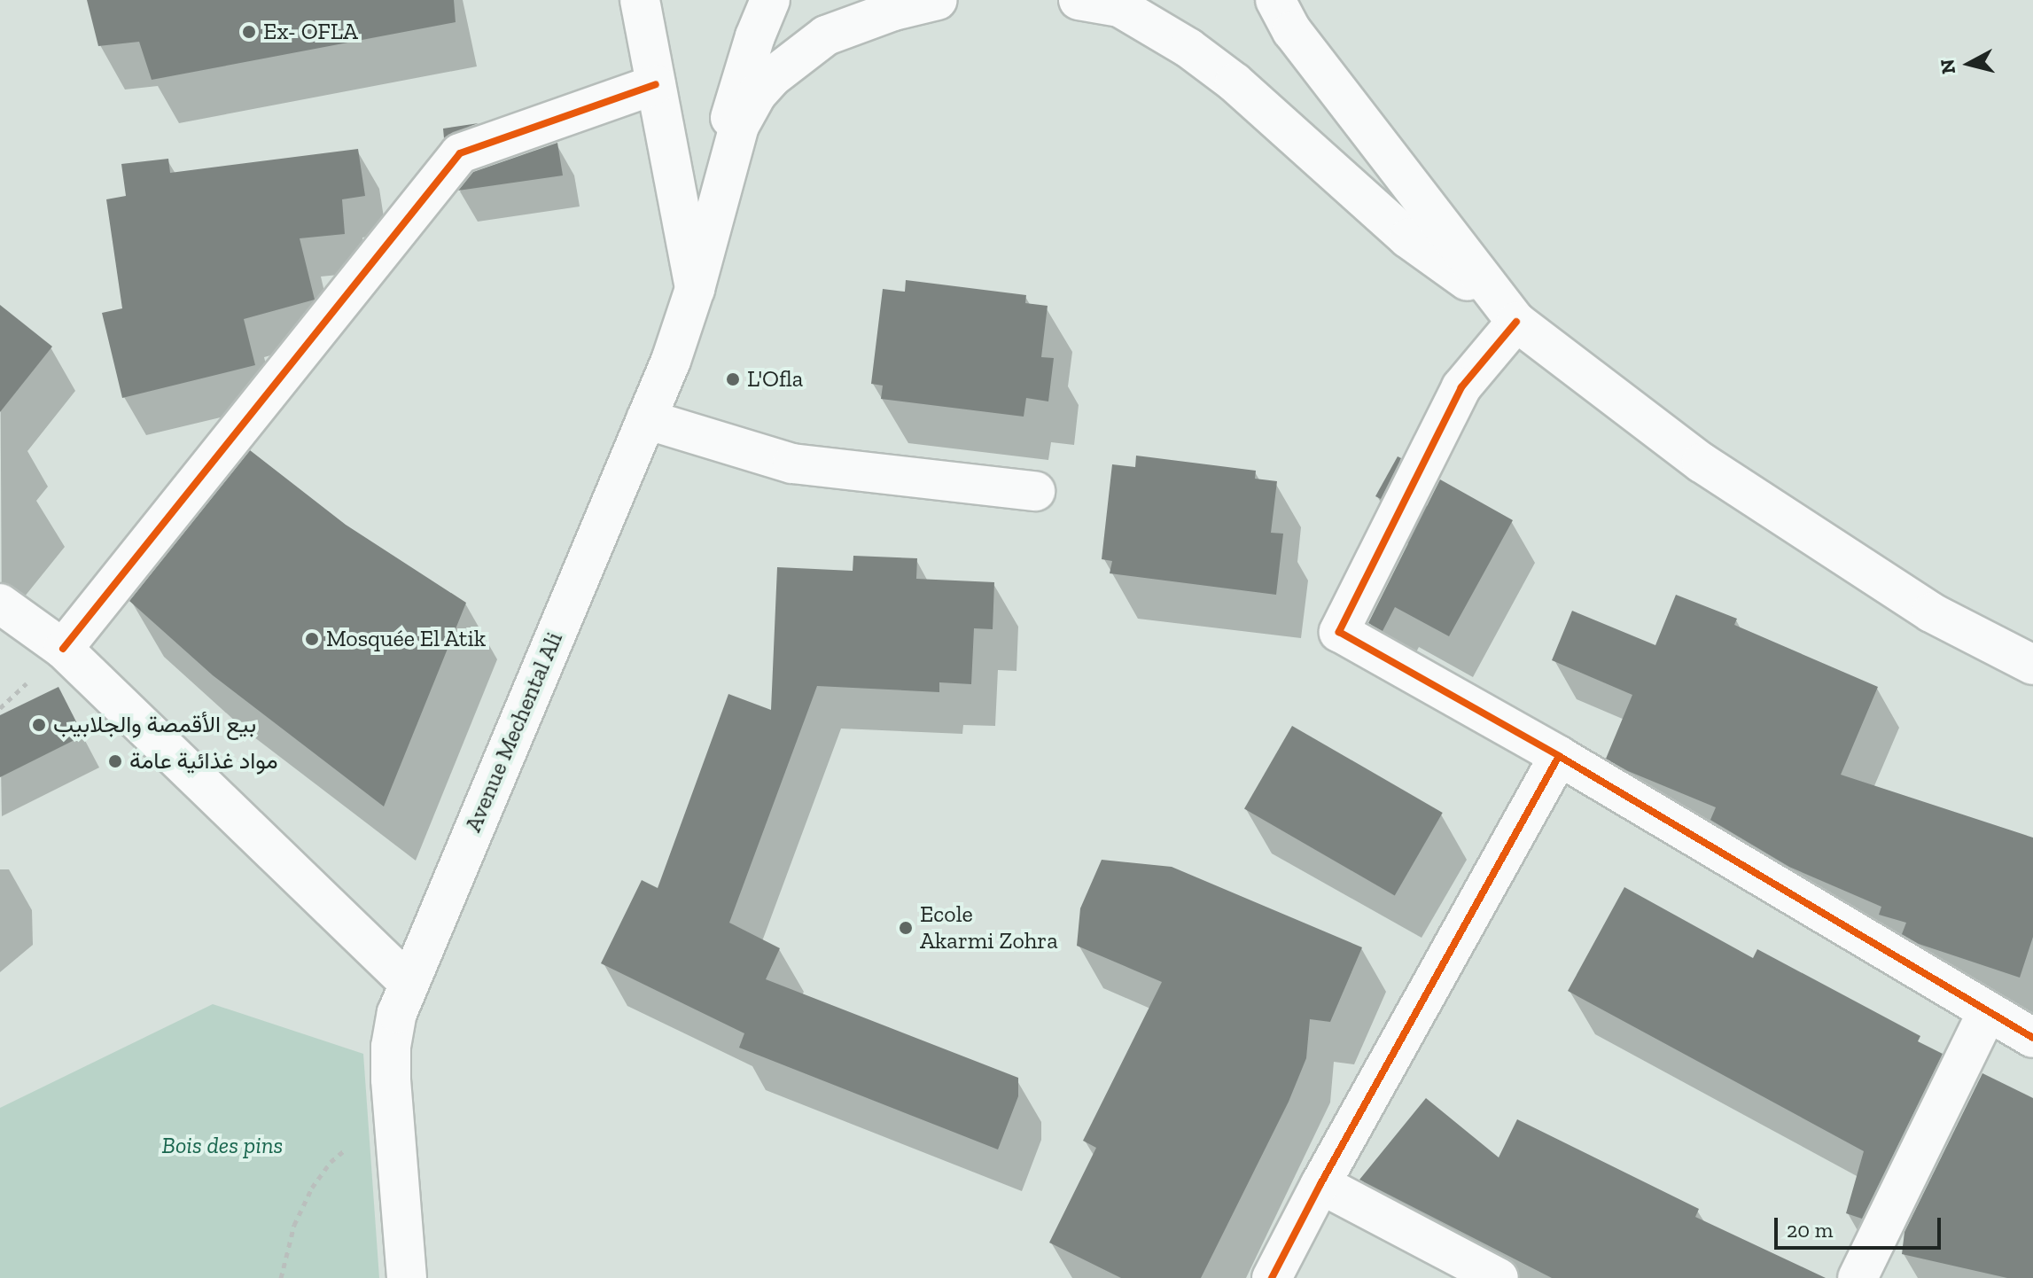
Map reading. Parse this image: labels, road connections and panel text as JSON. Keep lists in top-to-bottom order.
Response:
{
  "streets": {
    "street": ["Avenue Mechental Ali"]
  },
  "parks": ["Bois des pins"],
  "places": [
    "Ex- OFLA",
    "L'Ofla",
    "Mosquée El Atik",
    "بيع الأقمصة والجلابيب",
    "مواد غذائية عامة",
    "Ecole Akarmi Zohra"
  ],
  "scale_bar": "20 m",
  "north": "left"
}
